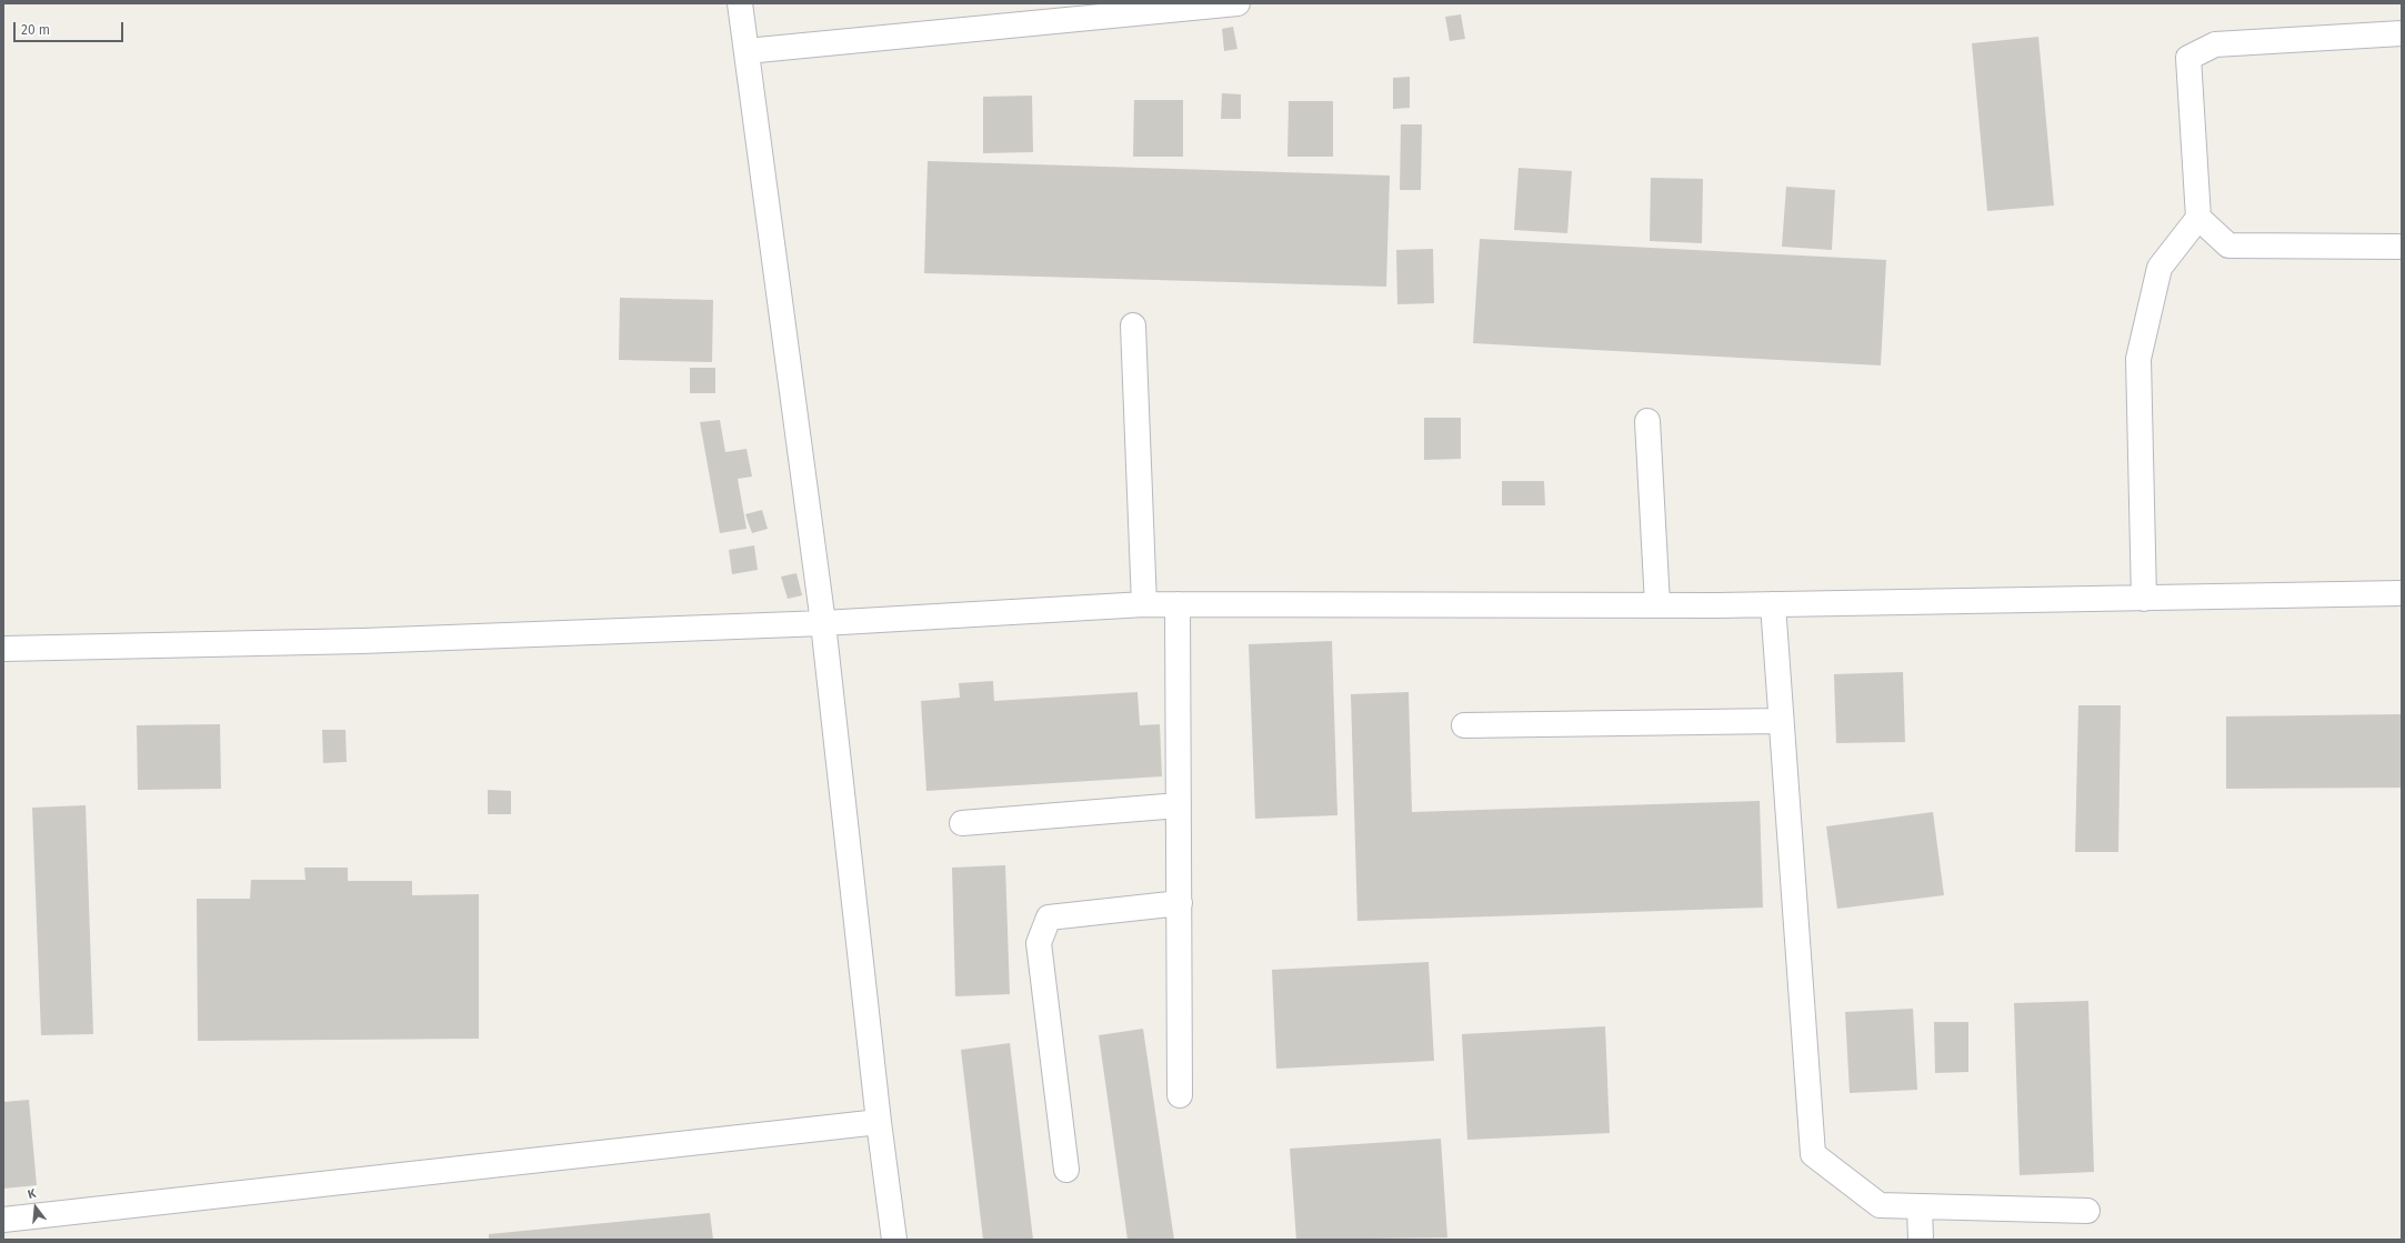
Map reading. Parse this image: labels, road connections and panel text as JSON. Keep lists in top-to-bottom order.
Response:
{
  "scale_bar": "20 m",
  "north": "top"
}
